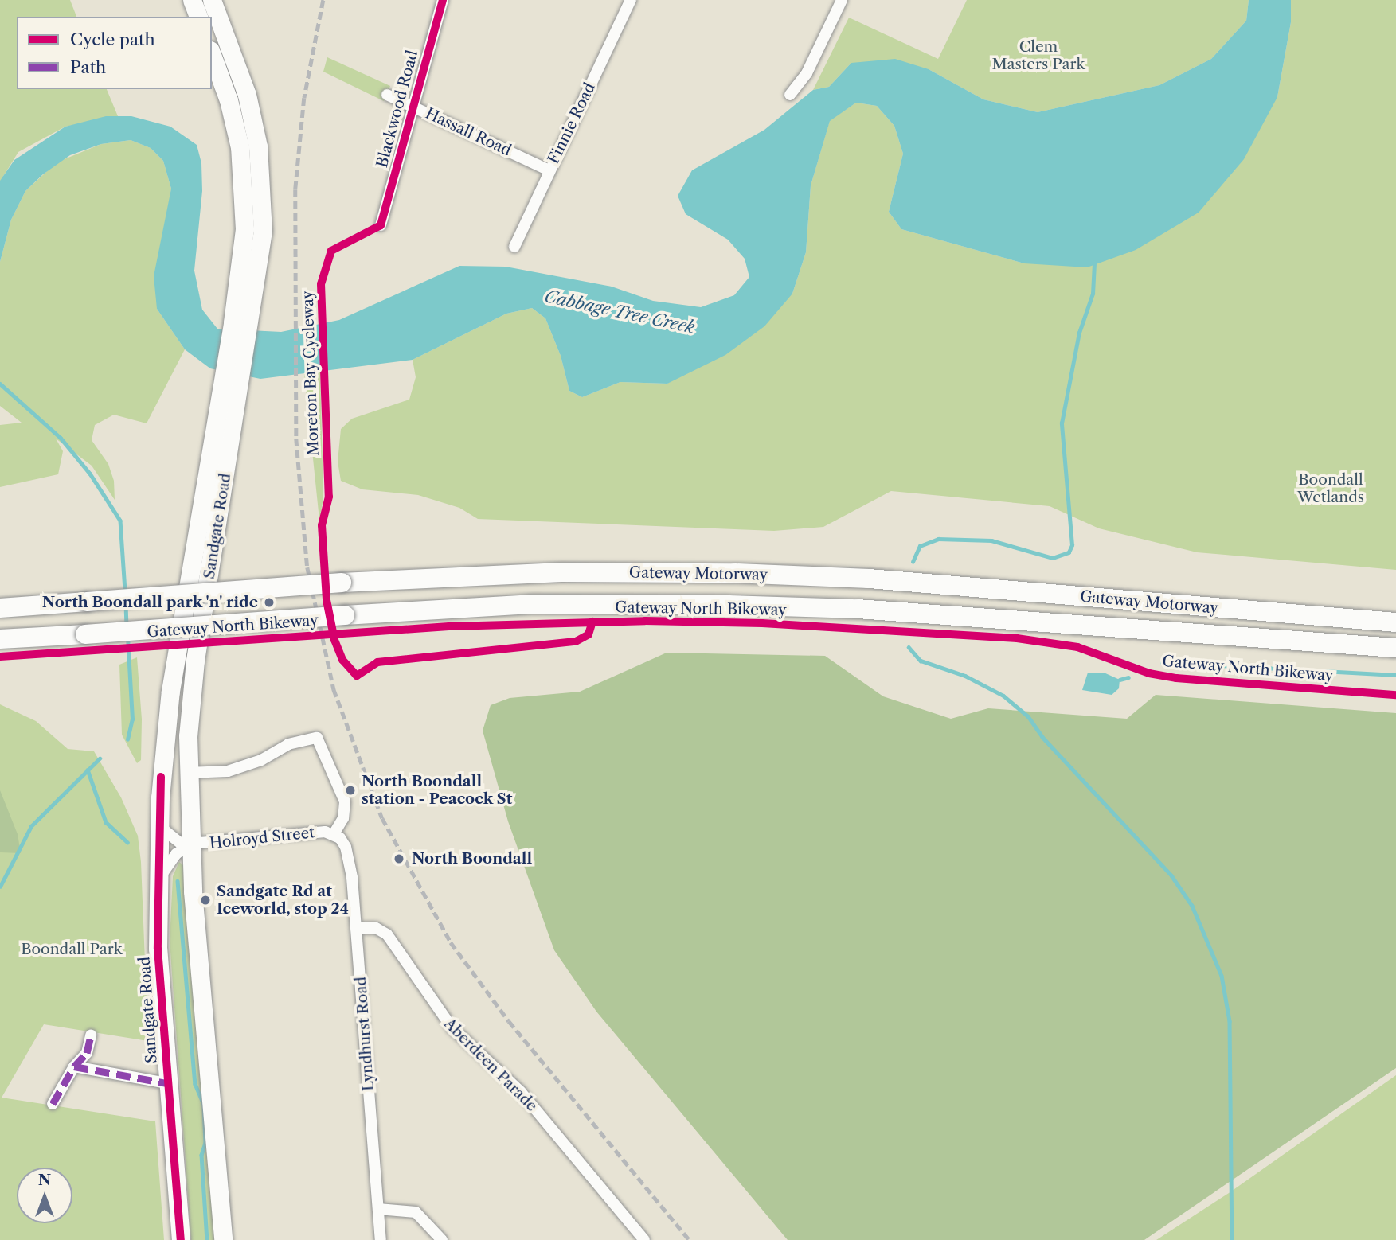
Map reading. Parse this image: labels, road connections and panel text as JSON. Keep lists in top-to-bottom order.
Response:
{
  "streets": {
    "highway": ["Sandgate Road", "Gateway Motorway"],
    "street": [
      "Blackwood Road",
      "Finnie Road",
      "Hassall Road",
      "Holroyd Street",
      "Lyndhurst Road",
      "Aberdeen Parade"
    ],
    "cycle path": ["Moreton Bay Cycleway", "Gateway North Bikeway"]
  },
  "crossings": [
    ["Blackwood Road", "Hassall Road"],
    ["Finnie Road", "Hassall Road"],
    ["Sandgate Road", "Holroyd Street"],
    ["Holroyd Street", "Lyndhurst Road"],
    ["Lyndhurst Road", "Aberdeen Parade"]
  ],
  "water": ["Cabbage Tree Creek"],
  "parks": ["Clem Masters Park", "Boondall Wetlands", "Boondall Park"],
  "places": [
    "North Boondall park 'n' ride",
    "North Boondall station - Peacock St",
    "North Boondall",
    "Sandgate Rd at Iceworld, stop 24"
  ],
  "legend": ["Cycle path", "Path"],
  "north": "top"
}
